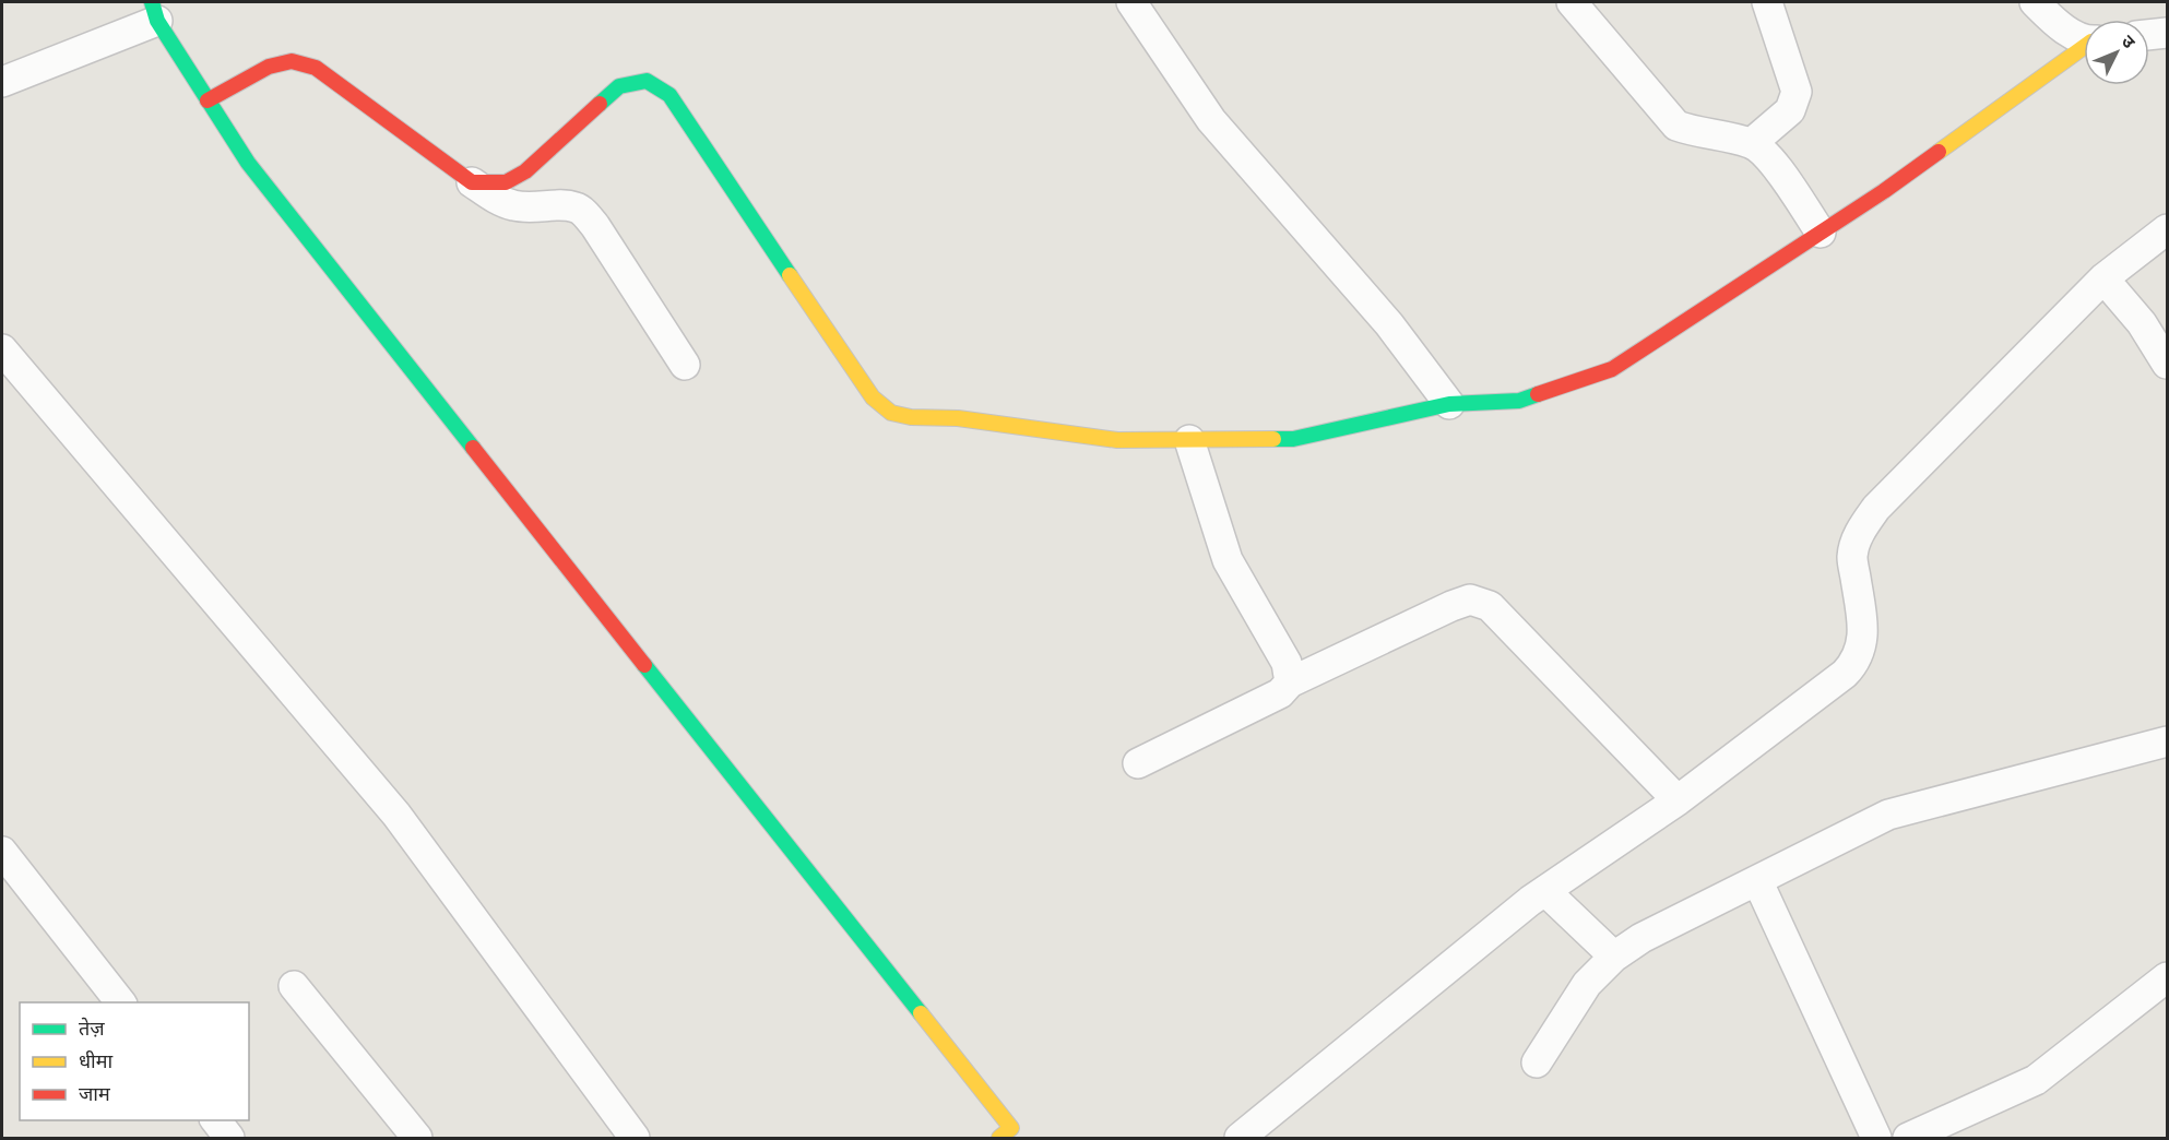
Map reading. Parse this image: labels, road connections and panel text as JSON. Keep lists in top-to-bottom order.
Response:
{
  "legend": ["तेज़", "धीमा", "जाम"],
  "north": "top right"
}
